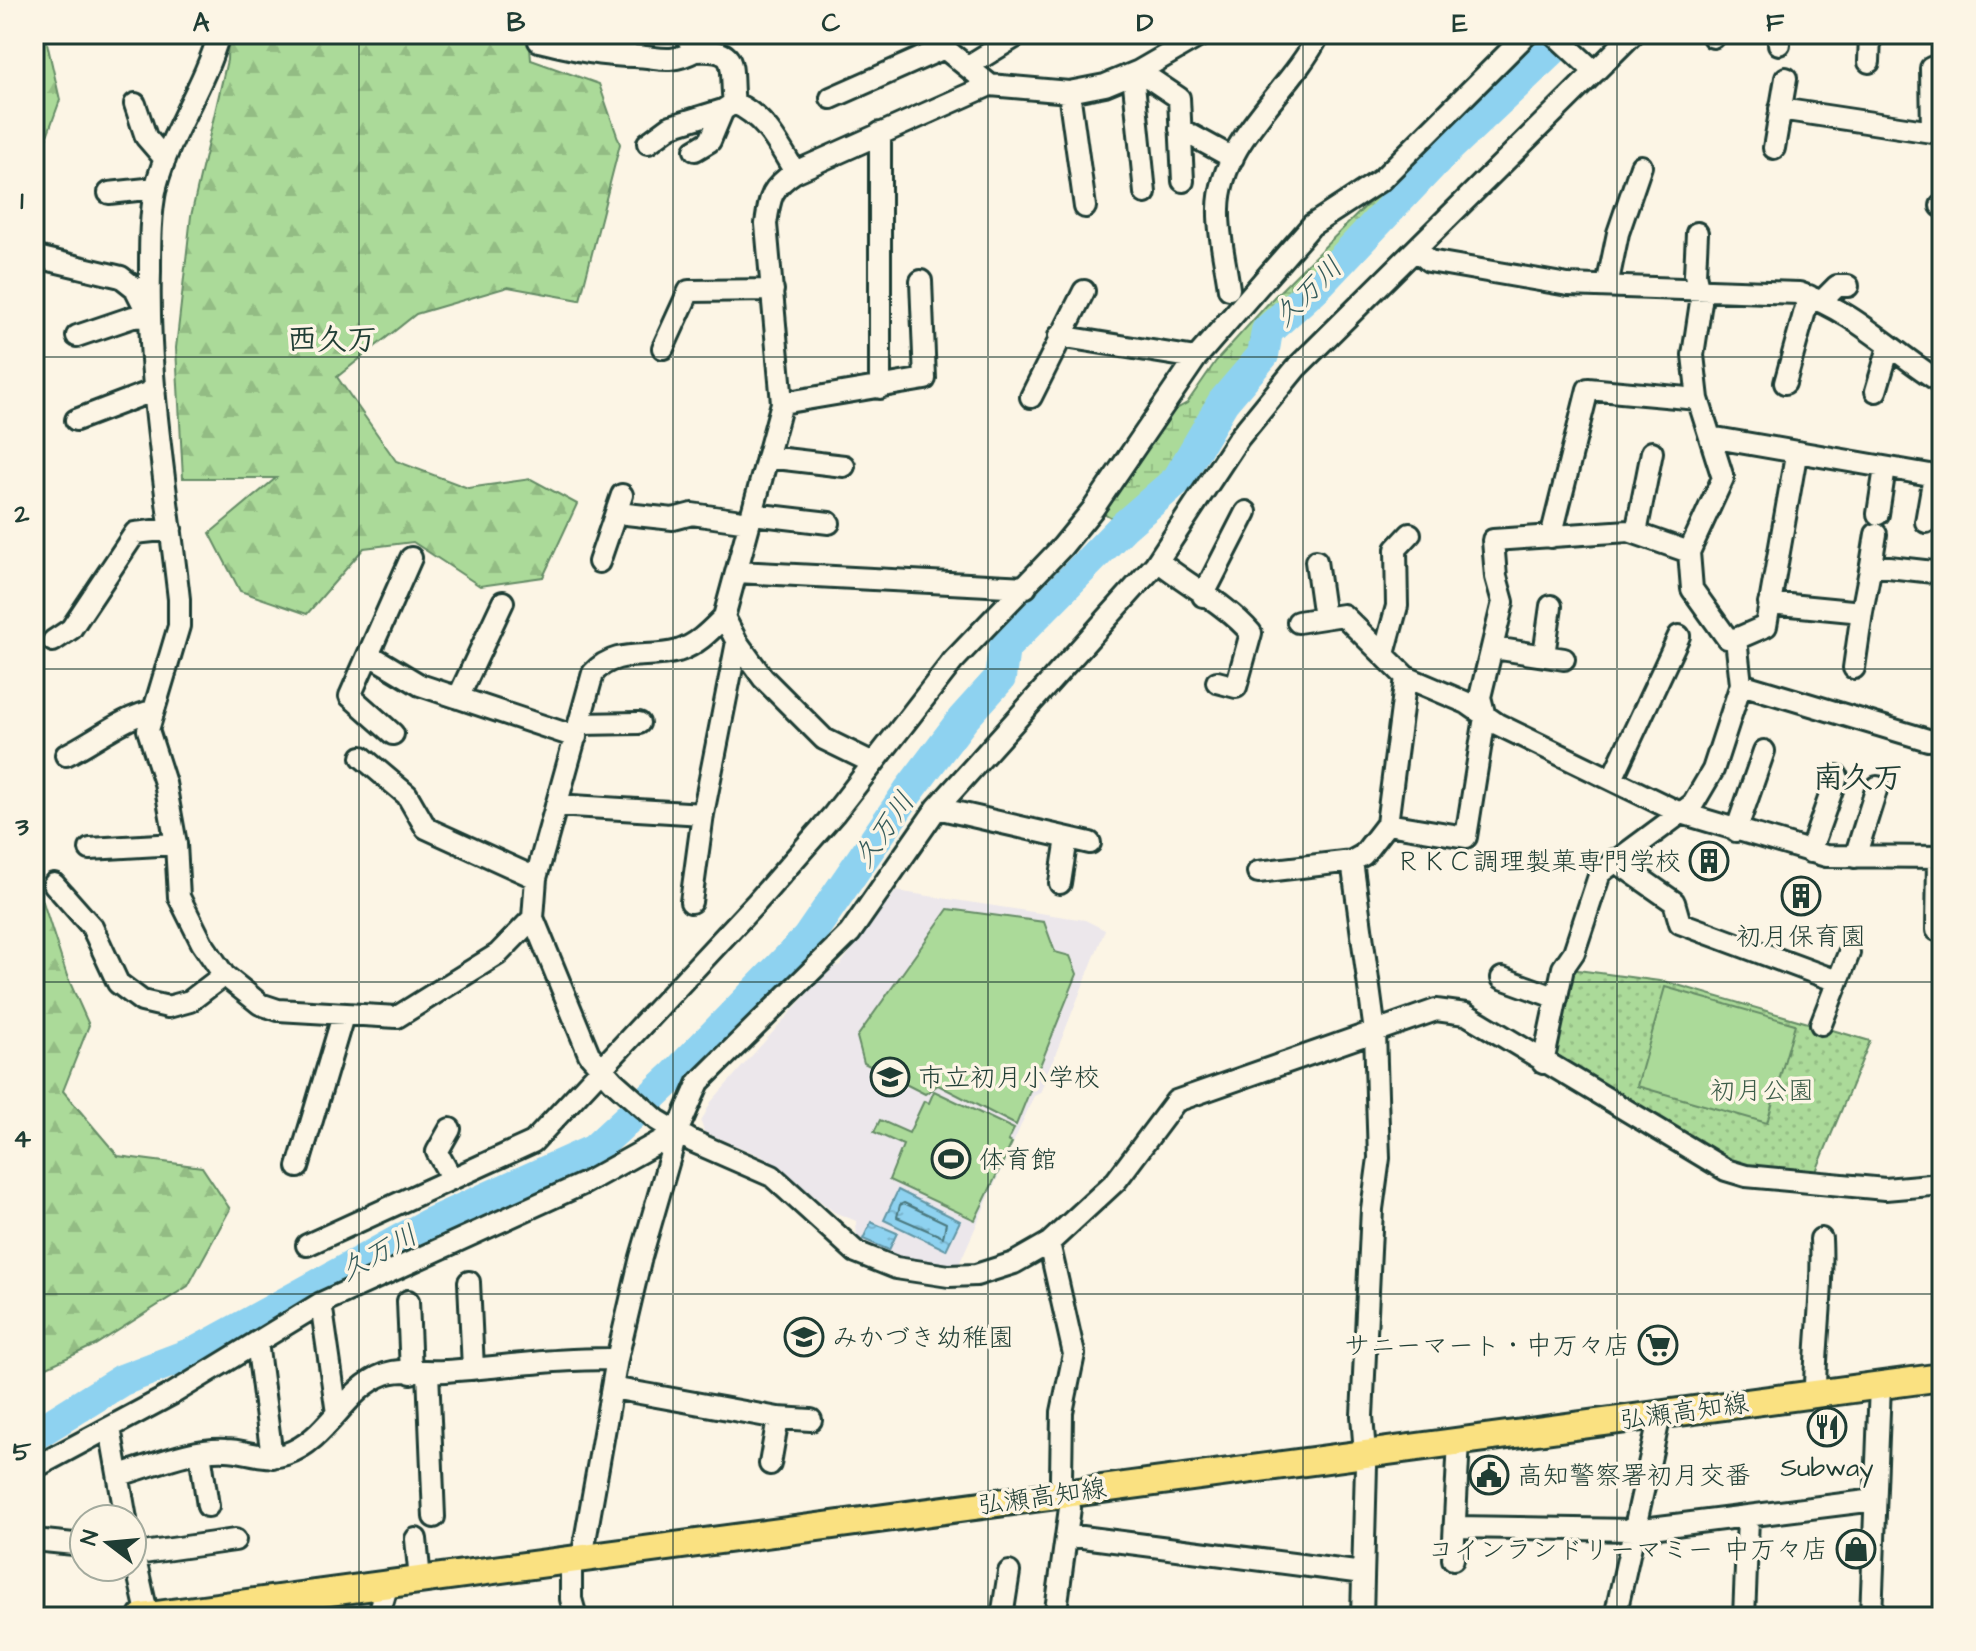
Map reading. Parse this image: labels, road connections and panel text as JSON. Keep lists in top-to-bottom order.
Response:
{
  "streets": {
    "main road": ["弘瀬高知線"]
  },
  "districts": ["西久万", "南久万"],
  "water": ["久万川"],
  "parks": ["初月公園"],
  "places": {
    "building": ["ＲＫＣ調理製菓専門学校", "初月保育園"],
    "school or university": ["市立初月小学校", "みかづき幼稚園"],
    "sports": ["体育館"],
    "supermarket": ["サニーマート・中万々店"],
    "restaurant": ["Subway"],
    "public building": ["高知警察署初月交番"],
    "shop": ["コインランドリーマミー 中万々店"]
  },
  "north": "left",
  "grid": {
    "columns": [
      "A",
      "B",
      "C",
      "D",
      "E",
      "F"
    ],
    "rows": [
      "1",
      "2",
      "3",
      "4",
      "5"
    ]
  }
}
